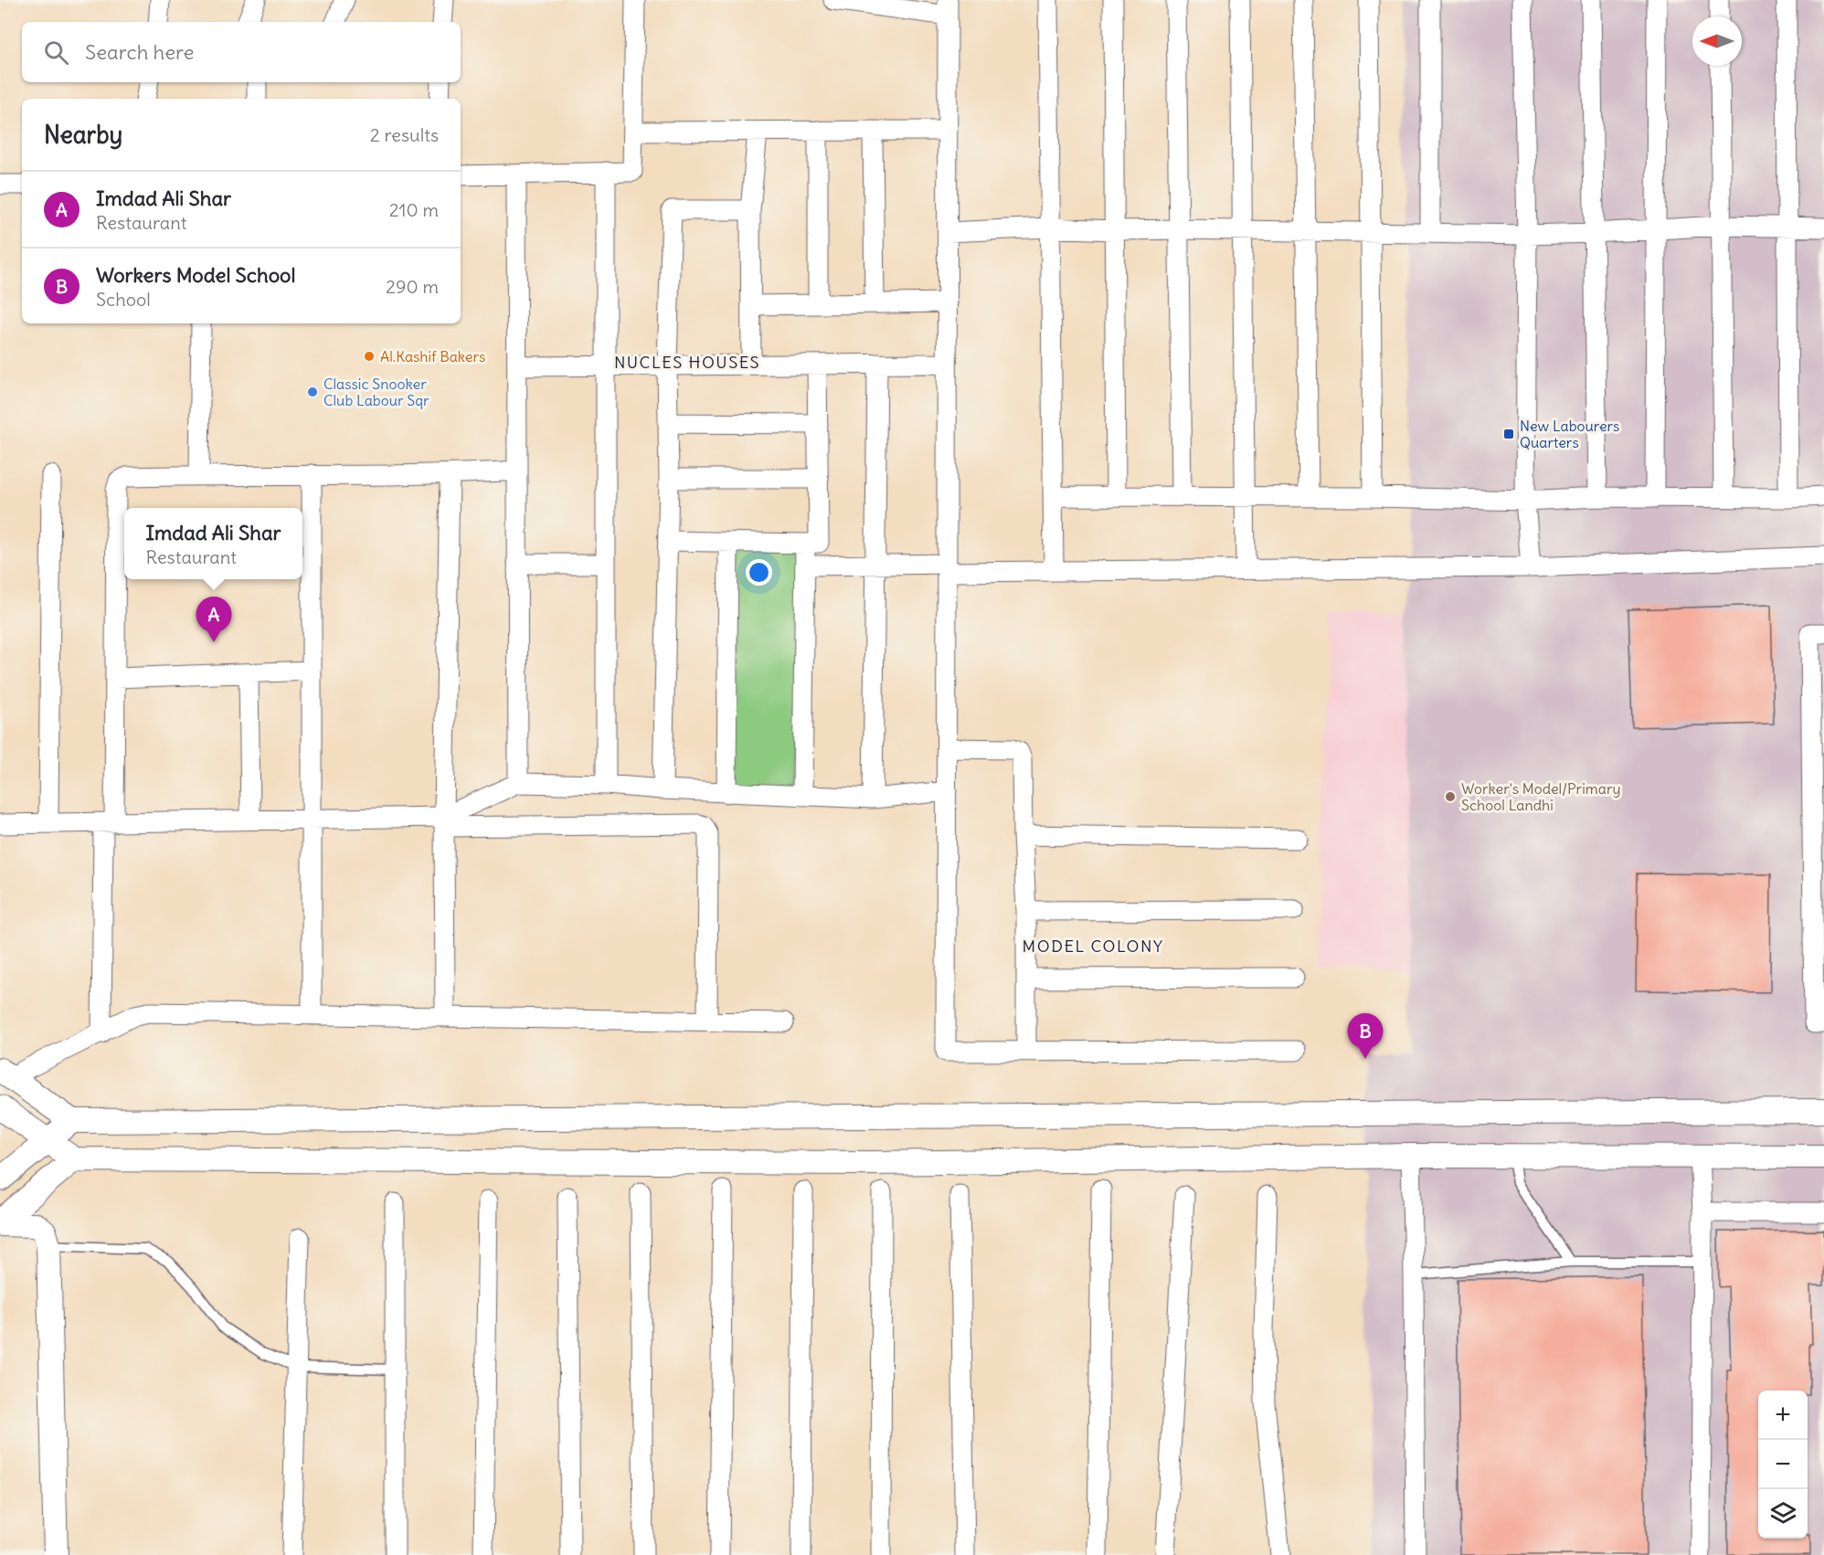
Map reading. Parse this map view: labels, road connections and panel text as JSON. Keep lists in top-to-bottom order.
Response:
{
  "districts": ["NUCLES HOUSES", "MODEL COLONY"],
  "places": {
    "other": ["Al.Kashif Bakers", "Classic Snooker Club Labour Sqr", "Worker's Model/Primary School Landhi"],
    "transit": ["New Labourers Quarters"]
  },
  "north": "left",
  "page": {
    "search": "Search here",
    "heading": ["Nearby", "2 results"],
    "list": [
      {
        "mark": "A",
        "name": "Imdad Ali Shar",
        "note": "Restaurant",
        "value": "210 m"
      },
      {
        "mark": "B",
        "name": "Workers Model School",
        "note": "School",
        "value": "290 m"
      }
    ],
    "popup": ["Imdad Ali Shar", "Restaurant"],
    "pins": ["A", "B"],
    "map_buttons": ["+", "−"]
  }
}
